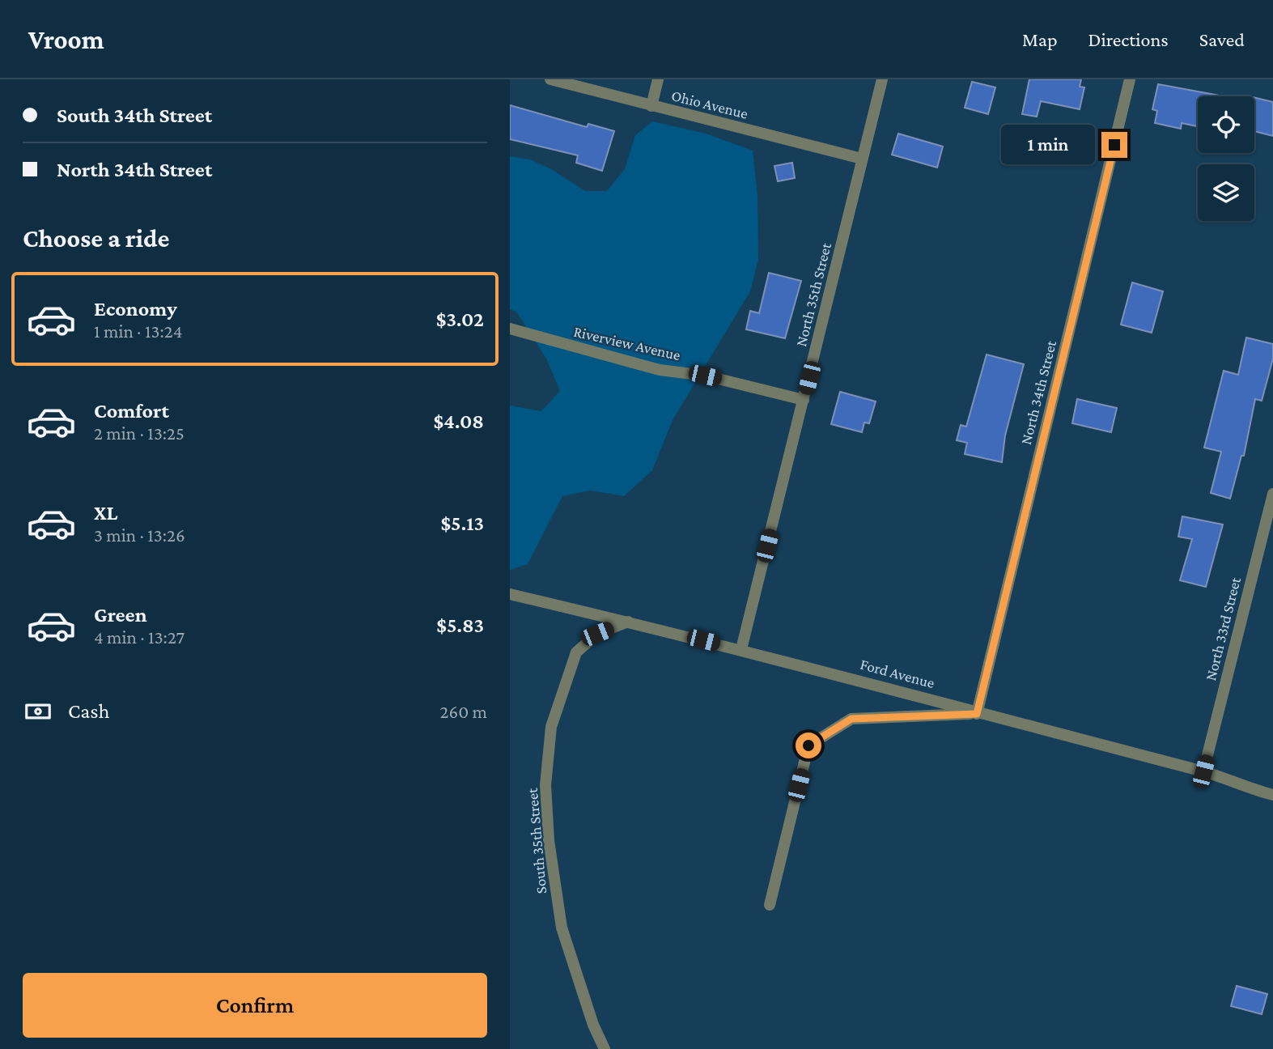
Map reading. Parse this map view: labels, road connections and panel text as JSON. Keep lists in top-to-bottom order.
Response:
{
  "streets": {
    "street": [
      "Ohio Avenue",
      "North 35th Street",
      "Riverview Avenue",
      "North 34th Street",
      "North 33rd Street",
      "Ford Avenue",
      "South 35th Street"
    ]
  },
  "crossings": [
    ["Ohio Avenue", "North 35th Street"],
    ["North 35th Street", "Riverview Avenue"],
    ["North 35th Street", "Ford Avenue"],
    ["North 34th Street", "Ford Avenue"],
    ["North 33rd Street", "Ford Avenue"],
    ["Ford Avenue", "South 35th Street"]
  ],
  "page": {
    "header": "Vroom",
    "nav": ["Map", "Directions", "Saved"],
    "banner": ["South 34th Street", "North 34th Street"],
    "bubble": "1 min",
    "heading": "Choose a ride",
    "list": [
      {
        "name": "Economy",
        "note": "1 min · 13:24",
        "value": "$3.02"
      },
      {
        "name": "Comfort",
        "note": "2 min · 13:25",
        "value": "$4.08"
      },
      {
        "name": "XL",
        "note": "3 min · 13:26",
        "value": "$5.13"
      },
      {
        "name": "Green",
        "note": "4 min · 13:27",
        "value": "$5.83"
      }
    ],
    "pay": ["Cash", "260 m"],
    "buttons": "Confirm"
  }
}
